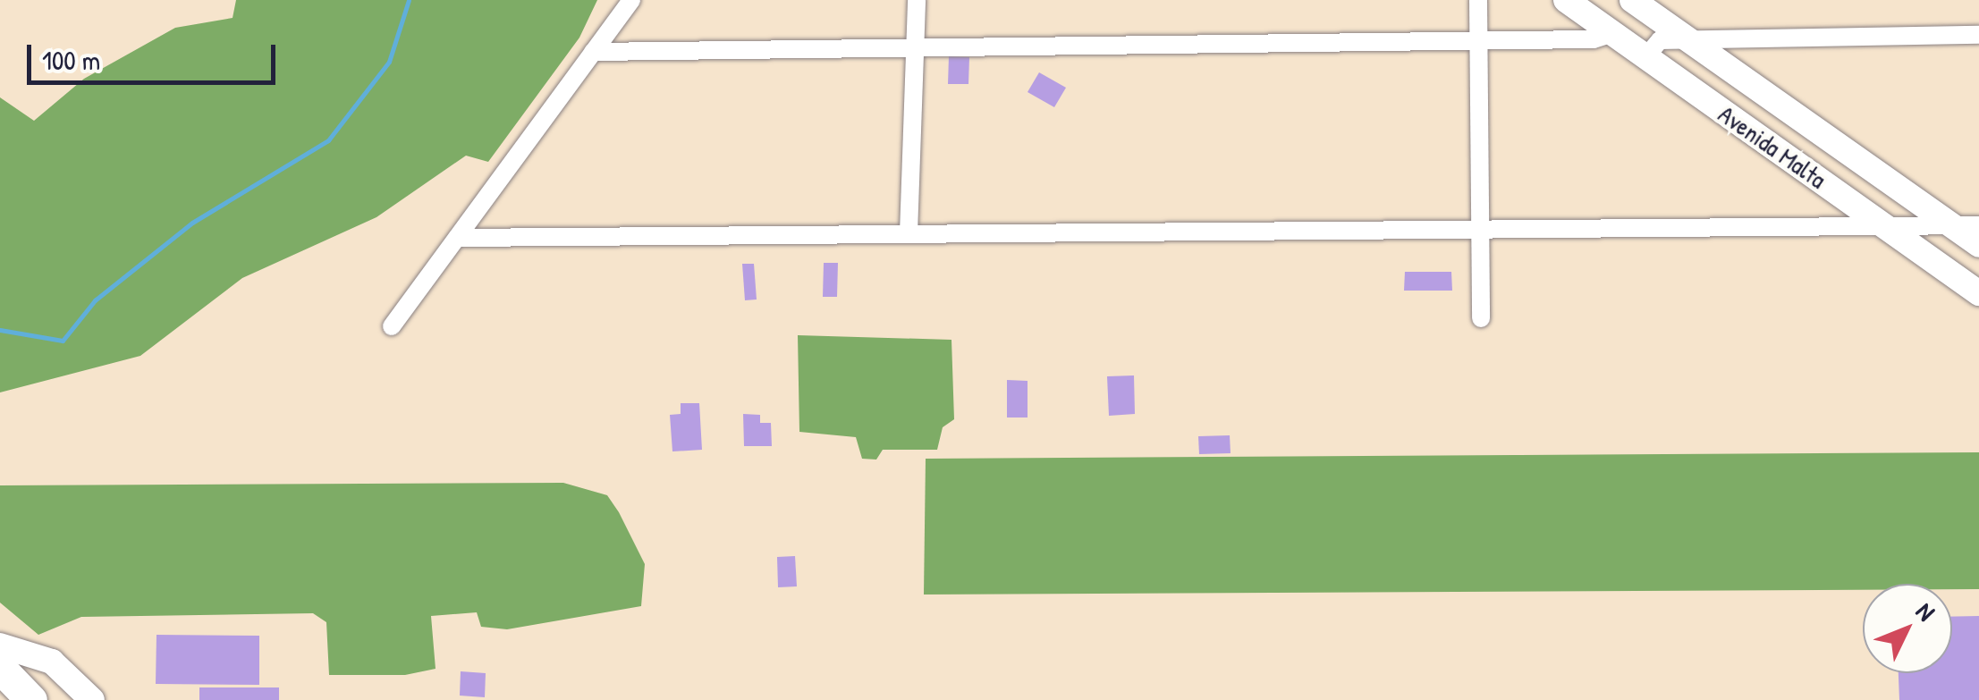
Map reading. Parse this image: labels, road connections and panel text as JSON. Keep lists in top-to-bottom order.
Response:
{
  "streets": {
    "street": ["Avenida Malta"]
  },
  "scale_bar": "100 m",
  "north": "top right"
}
